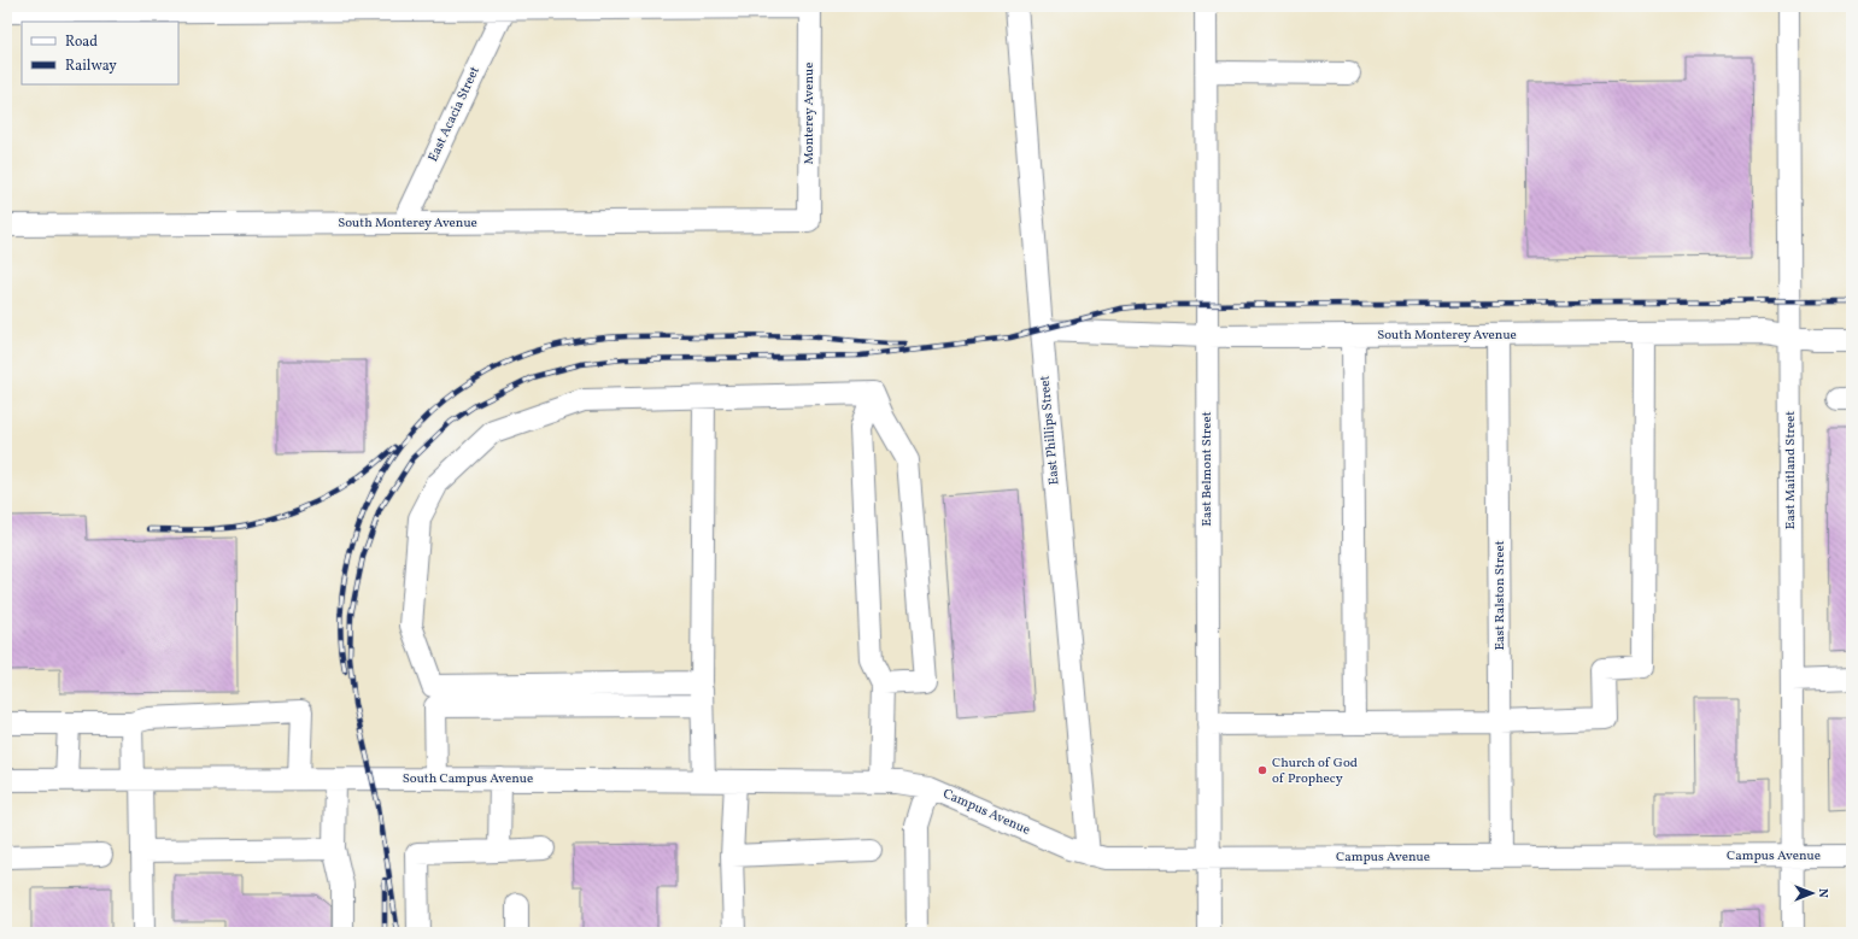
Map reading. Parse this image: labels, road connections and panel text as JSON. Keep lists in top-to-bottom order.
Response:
{
  "streets": {
    "street": [
      "Monterey Avenue",
      "East Acacia Street",
      "South Monterey Avenue",
      "East Phillips Street",
      "East Belmont Street",
      "East Maitland Street",
      "East Ralston Street",
      "South Campus Avenue",
      "Campus Avenue"
    ]
  },
  "crossings": [
    ["Monterey Avenue", "East Acacia Street"],
    ["Monterey Avenue", "South Monterey Avenue"],
    ["East Acacia Street", "South Monterey Avenue"],
    ["South Monterey Avenue", "East Phillips Street"],
    ["South Monterey Avenue", "East Belmont Street"],
    ["South Monterey Avenue", "East Maitland Street"],
    ["South Monterey Avenue", "East Ralston Street"],
    ["East Phillips Street", "Campus Avenue"],
    ["East Belmont Street", "Campus Avenue"],
    ["East Maitland Street", "Campus Avenue"],
    ["East Ralston Street", "Campus Avenue"],
    ["South Campus Avenue", "Campus Avenue"]
  ],
  "places": ["Church of God of Prophecy"],
  "legend": ["Road", "Railway"],
  "north": "right"
}
